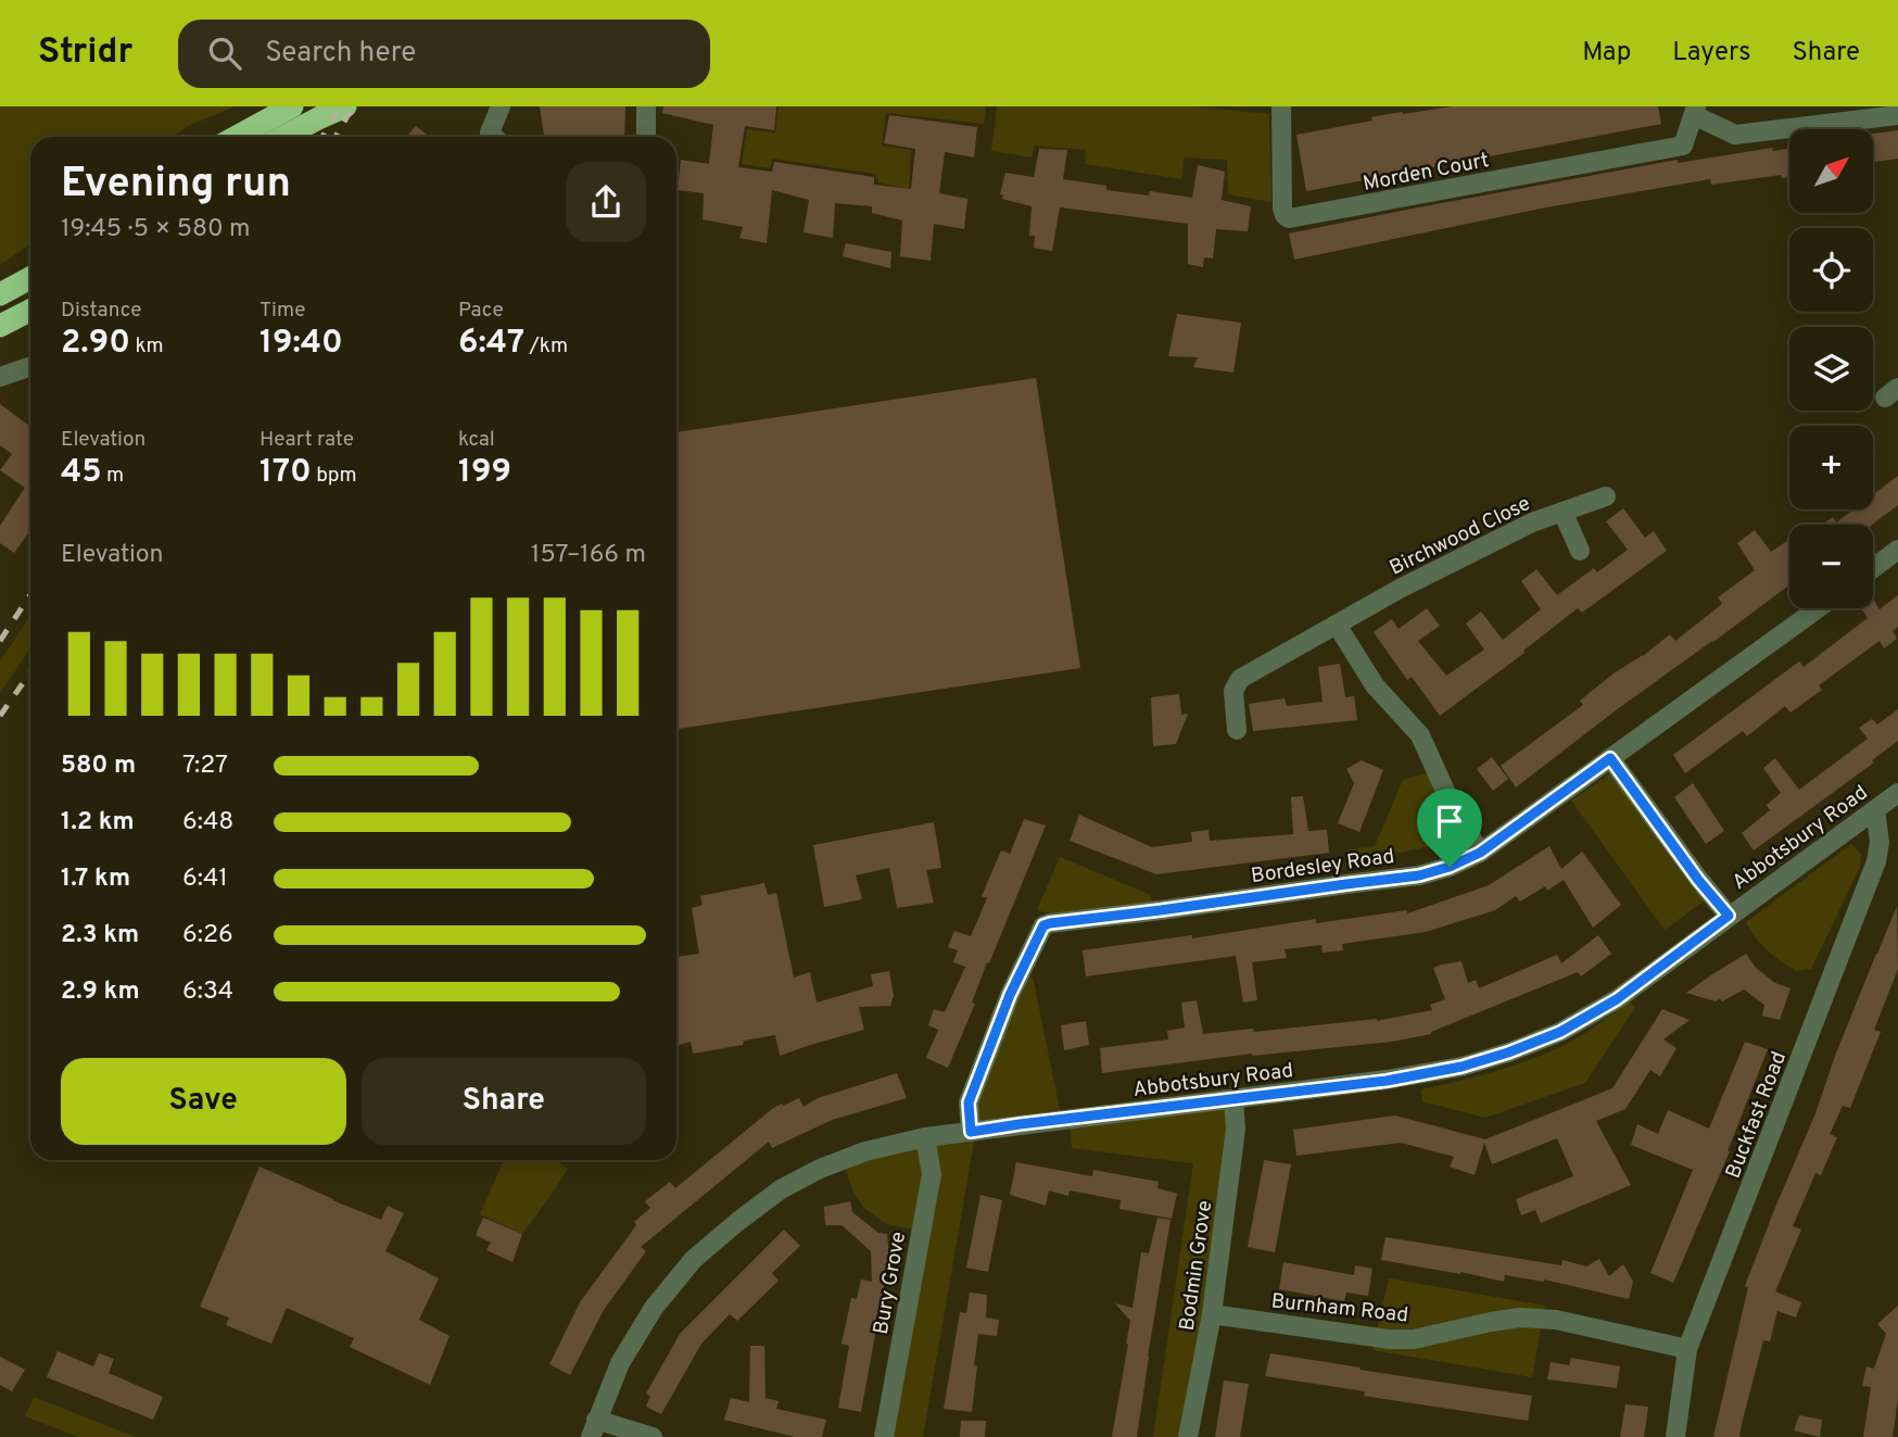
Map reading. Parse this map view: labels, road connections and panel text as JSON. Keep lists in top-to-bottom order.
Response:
{
  "streets": {
    "street": [
      "Morden Court",
      "Birchwood Close",
      "Abbotsbury Road",
      "Bordesley Road",
      "Buckfast Road",
      "Bodmin Grove",
      "Bury Grove",
      "Burnham Road"
    ]
  },
  "crossings": [
    ["Abbotsbury Road", "Bordesley Road"],
    ["Abbotsbury Road", "Buckfast Road"],
    ["Abbotsbury Road", "Bodmin Grove"],
    ["Abbotsbury Road", "Bury Grove"],
    ["Buckfast Road", "Burnham Road"],
    ["Bodmin Grove", "Burnham Road"]
  ],
  "north": "top right",
  "page": {
    "header": "Stridr",
    "search": "Search here",
    "nav": ["Map", "Layers", "Share"],
    "map_buttons": ["+", "−"],
    "heading": ["Evening run", "19:45 · 5 × 580 m"],
    "stats": [
      ["Distance", "2.90 km"],
      ["Time", "19:40"],
      ["Pace", "6:47 /km"],
      ["Elevation", "45 m"],
      ["Heart rate", "170 bpm"],
      ["kcal", "199"]
    ],
    "chart": ["Elevation", "157–166 m"],
    "list": [
      {
        "name": "580 m",
        "note": "7:27"
      },
      {
        "name": "1.2 km",
        "note": "6:48"
      },
      {
        "name": "1.7 km",
        "note": "6:41"
      },
      {
        "name": "2.3 km",
        "note": "6:26"
      },
      {
        "name": "2.9 km",
        "note": "6:34"
      }
    ],
    "buttons": ["Save", "Share"]
  }
}
